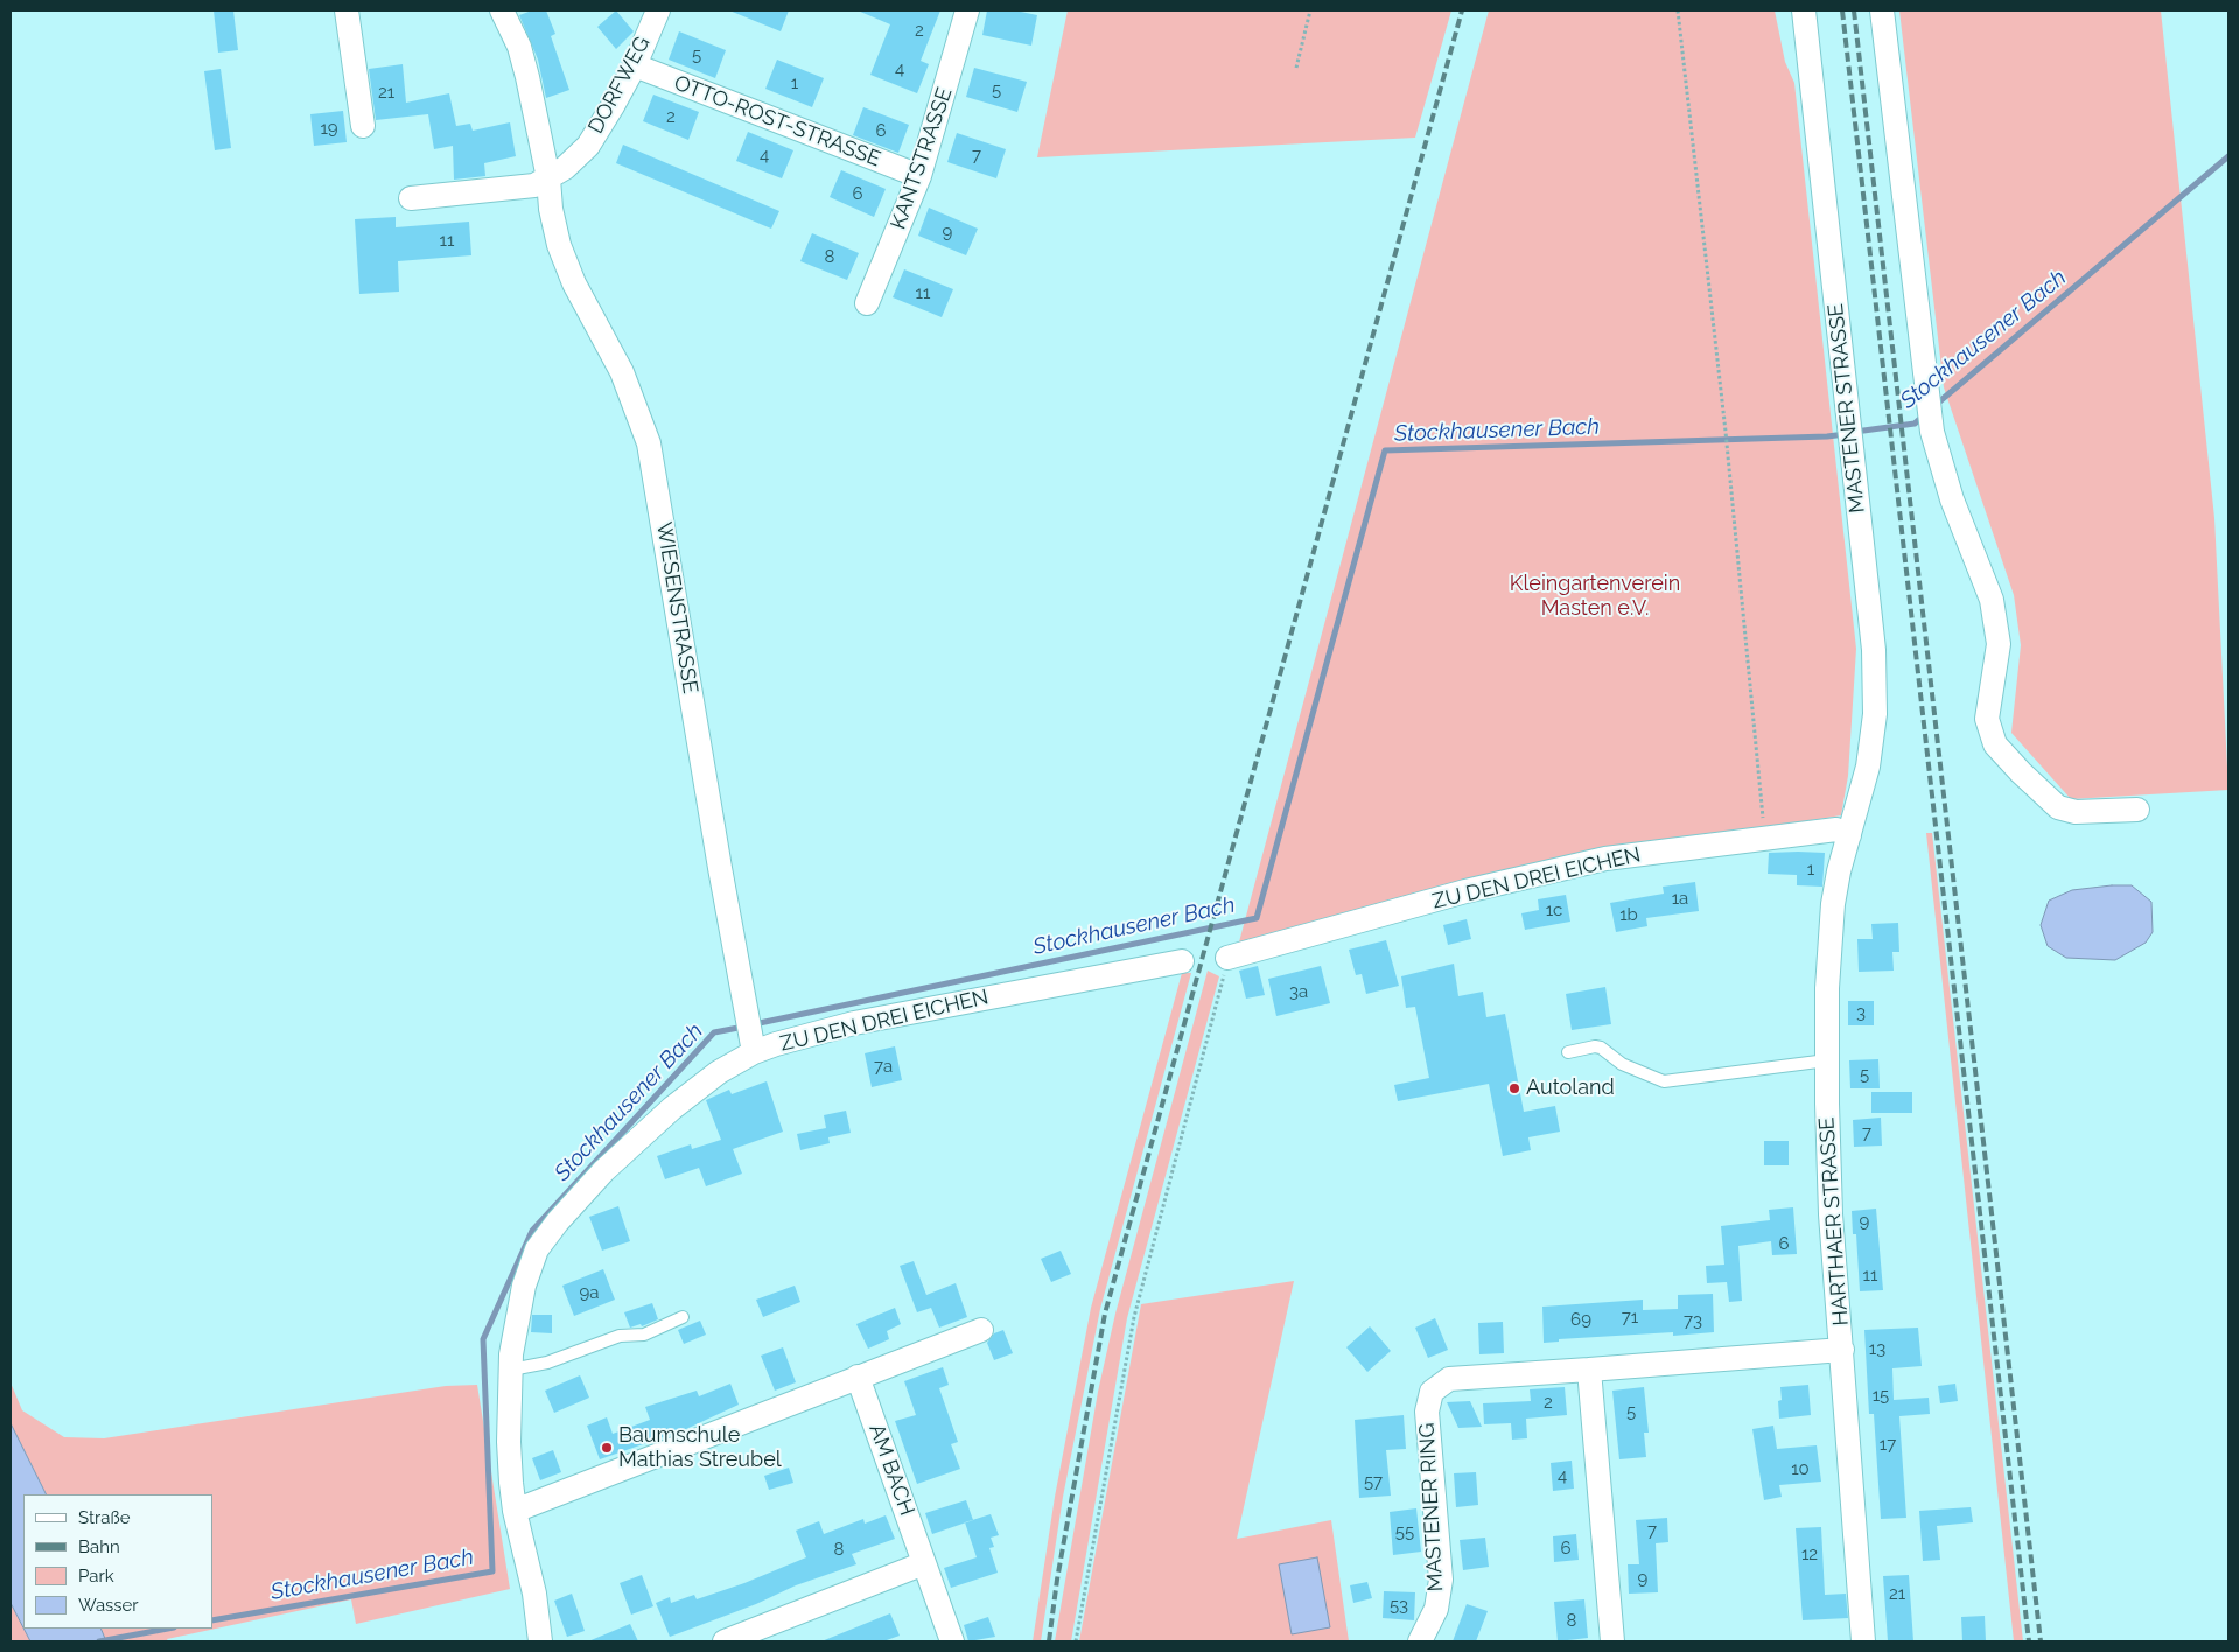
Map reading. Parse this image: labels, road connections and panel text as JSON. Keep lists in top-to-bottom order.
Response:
{
  "streets": {
    "street": [
      "DORFWEG",
      "OTTO-ROST-STRASSE",
      "KANTSTRASSE",
      "MASTENER STRASSE",
      "WIESENSTRASSE",
      "ZU DEN DREI EICHEN",
      "HARTHAER STRASSE",
      "AM BACH",
      "MASTENER RING"
    ]
  },
  "crossings": [
    ["DORFWEG", "OTTO-ROST-STRASSE"],
    ["DORFWEG", "WIESENSTRASSE"],
    ["OTTO-ROST-STRASSE", "KANTSTRASSE"],
    ["MASTENER STRASSE", "HARTHAER STRASSE"],
    ["WIESENSTRASSE", "ZU DEN DREI EICHEN"],
    ["ZU DEN DREI EICHEN", "HARTHAER STRASSE"],
    ["HARTHAER STRASSE", "MASTENER RING"]
  ],
  "water": ["Stockhausener Bach"],
  "parks": ["Kleingartenverein Masten e.V."],
  "places": ["Autoland", "Baumschule Mathias Streubel"],
  "house_numbers": [
    "2",
    "5",
    "4",
    "1",
    "5",
    "21",
    "2",
    "19",
    "6",
    "4",
    "7",
    "6",
    "9",
    "11",
    "8",
    "11",
    "1",
    "1a",
    "1c",
    "1b",
    "3a",
    "3",
    "7a",
    "5",
    "7",
    "9",
    "6",
    "11",
    "9a",
    "71",
    "69",
    "73",
    "13",
    "15",
    "2",
    "5",
    "17",
    "10",
    "4",
    "57",
    "7",
    "55",
    "6",
    "8",
    "12",
    "9",
    "21",
    "53",
    "8"
  ],
  "legend": [
    "Straße",
    "Bahn",
    "Park",
    "Wasser"
  ]
}
